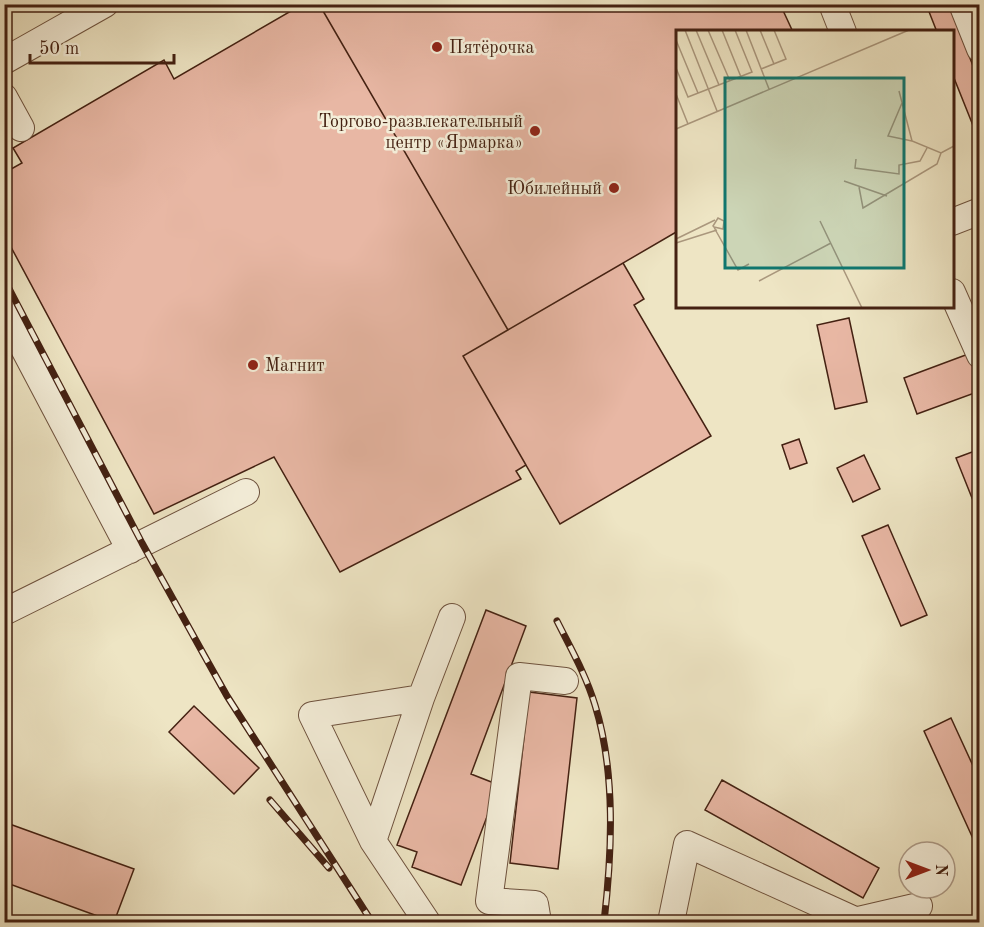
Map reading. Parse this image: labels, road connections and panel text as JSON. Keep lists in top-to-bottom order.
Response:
{
  "places": [
    "Пятёрочка",
    "Торгово-развлекательный центр «Ярмарка»",
    "Юбилейный",
    "Магнит"
  ],
  "scale_bar": "50 m",
  "north": "right"
}
